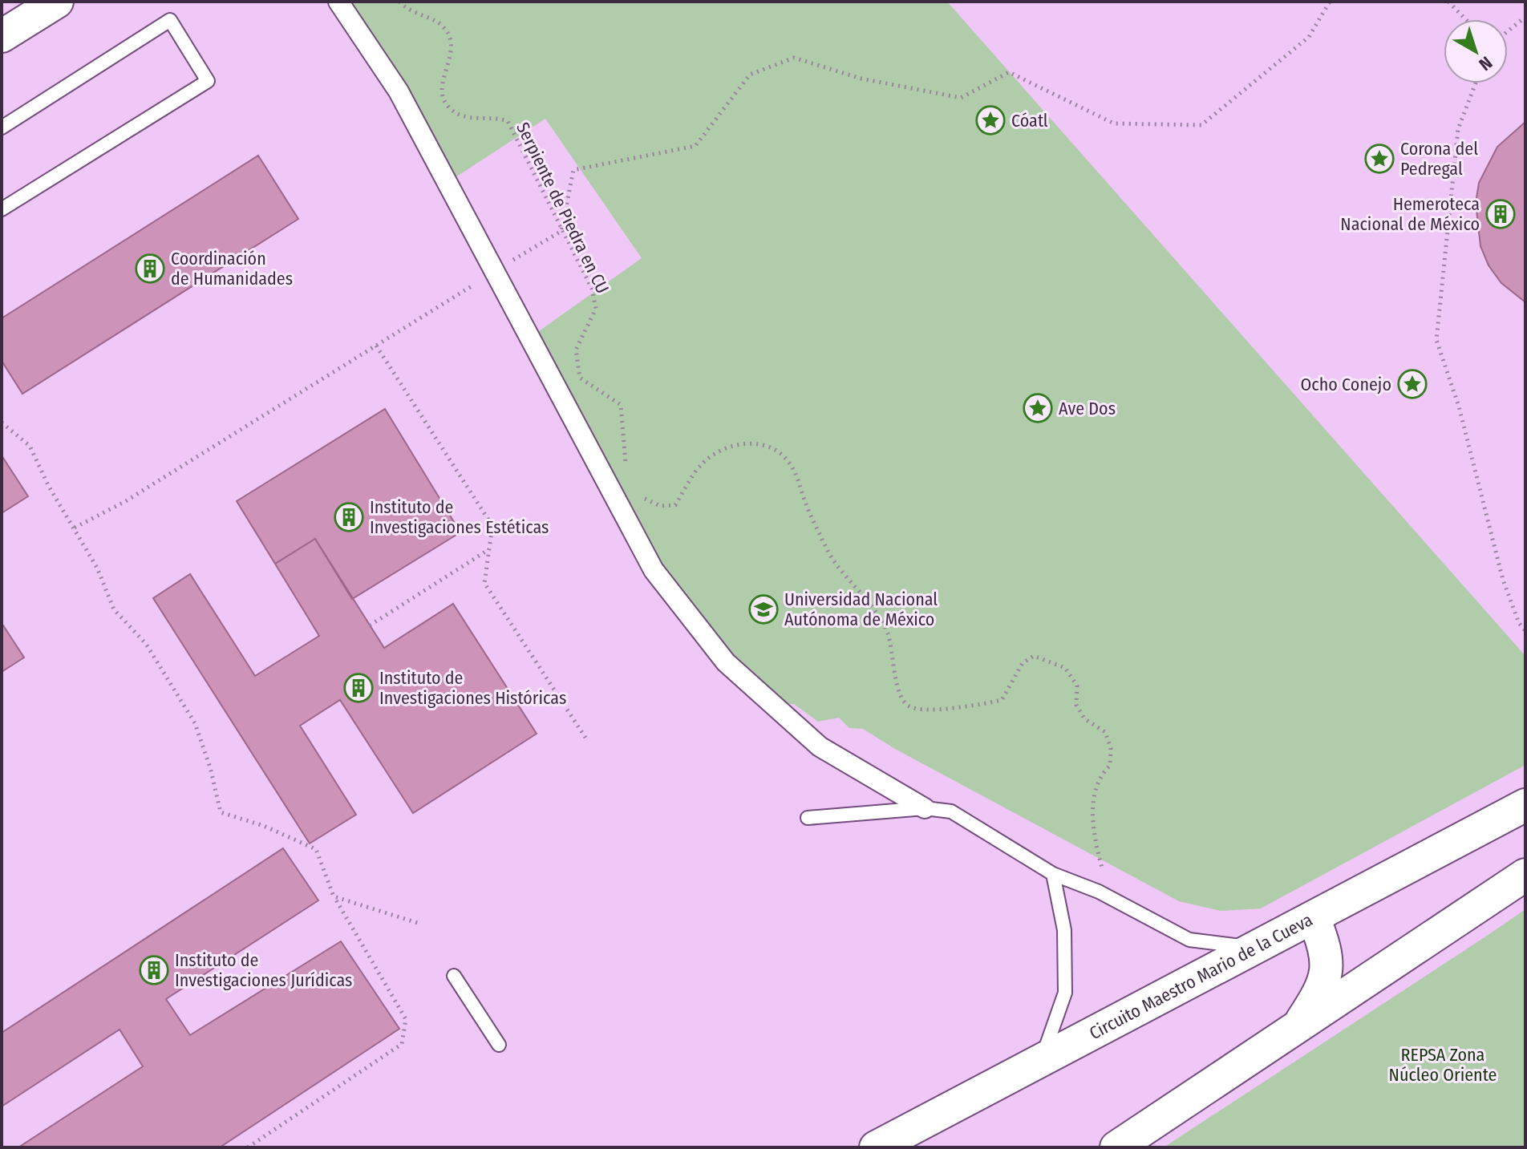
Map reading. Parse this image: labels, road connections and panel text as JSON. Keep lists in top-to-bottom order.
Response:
{
  "streets": {
    "street": ["Circuito Maestro Mario de la Cueva"],
    "path": ["Serpiente de Piedra en CU"]
  },
  "parks": ["REPSA Zona Núcleo Oriente"],
  "places": {
    "place": [
      "Cóatl",
      "Corona del Pedregal",
      "Ocho Conejo",
      "Ave Dos"
    ],
    "building": [
      "Hemeroteca Nacional de México",
      "Coordinación de Humanidades",
      "Instituto de Investigaciones Estéticas",
      "Instituto de Investigaciones Históricas",
      "Instituto de Investigaciones Jurídicas"
    ],
    "school or university": ["Universidad Nacional Autónoma de México"]
  },
  "north": "bottom right"
}
